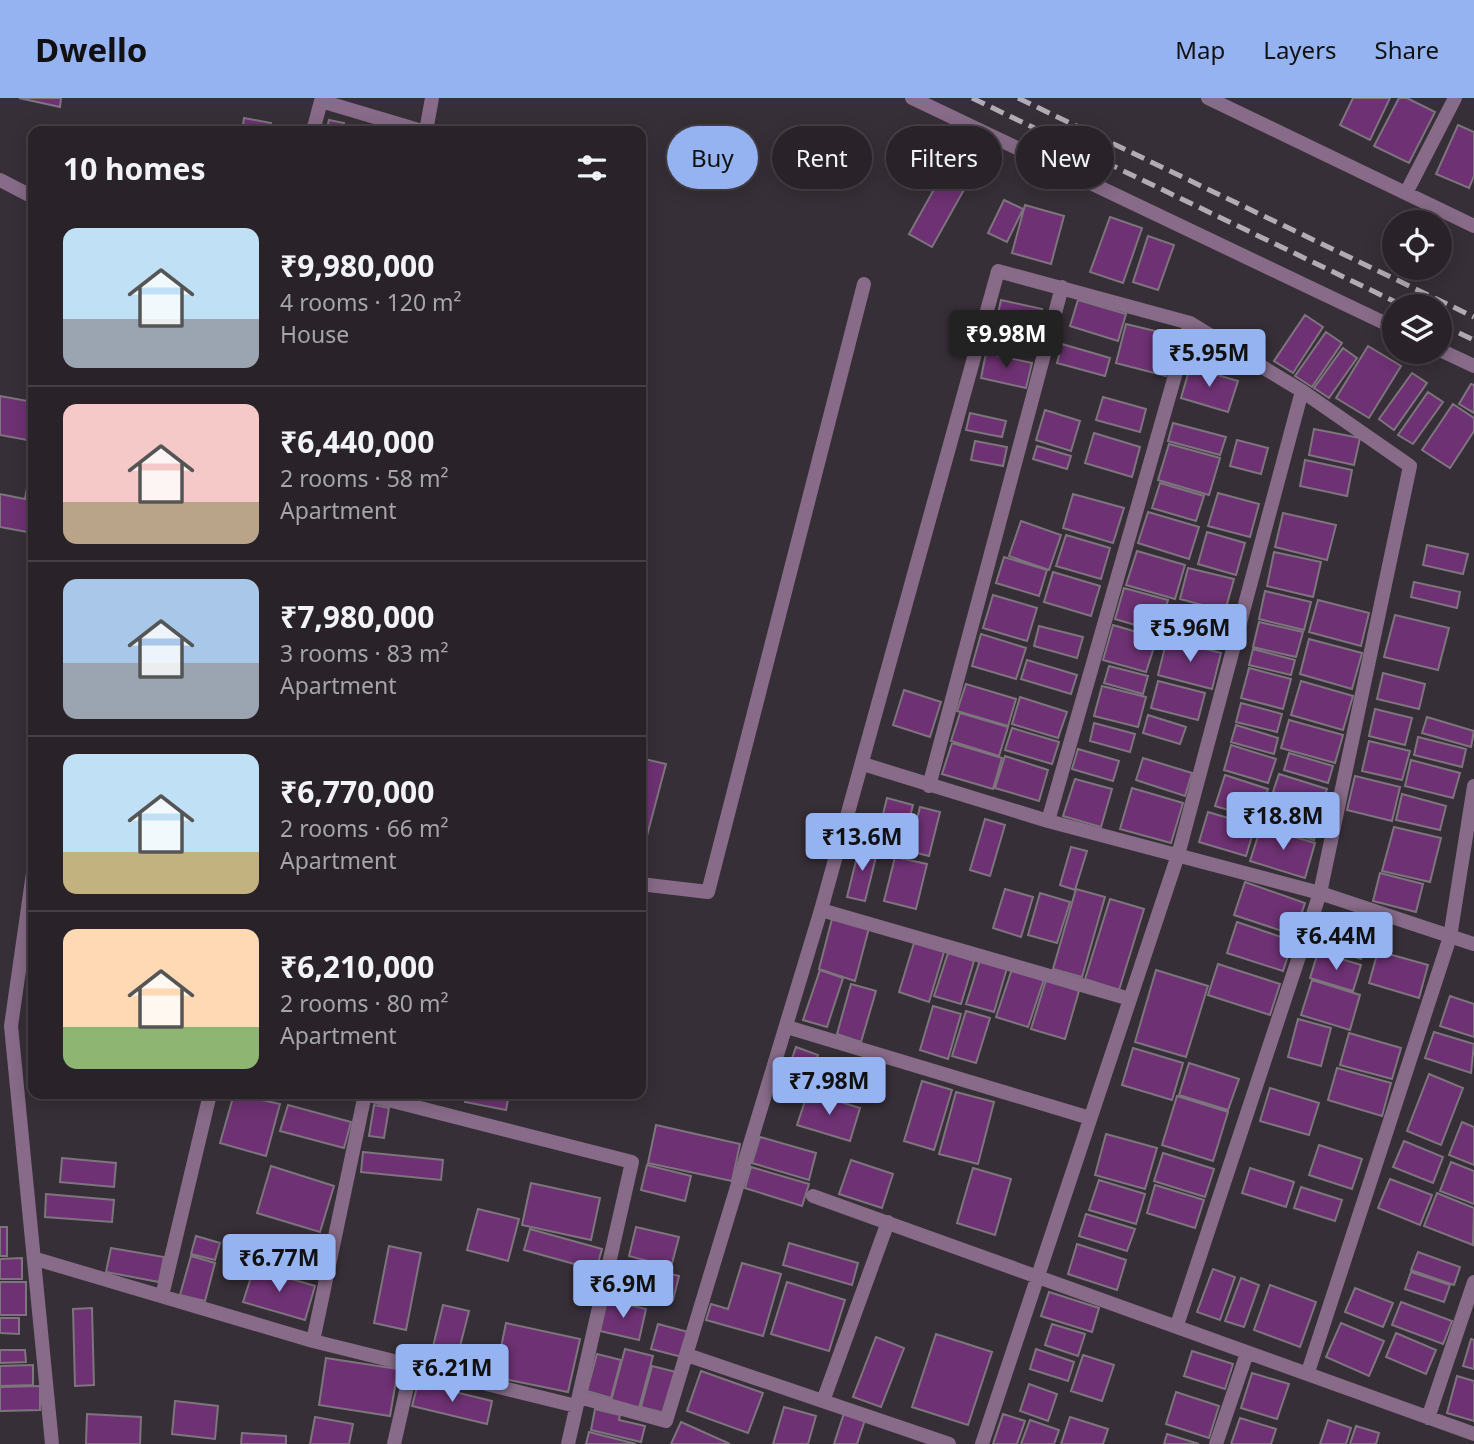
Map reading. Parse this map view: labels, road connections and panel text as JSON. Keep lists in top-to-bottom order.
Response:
{
  "page": {
    "header": "Dwello",
    "nav": ["Map", "Layers", "Share"],
    "chip": [
      "Buy",
      "Rent",
      "Filters",
      "New"
    ],
    "heading": "10 homes",
    "list": [
      {
        "name": "₹9,980,000",
        "note": "4 rooms · 120 m² · House"
      },
      {
        "name": "₹6,440,000",
        "note": "2 rooms · 58 m² · Apartment"
      },
      {
        "name": "₹7,980,000",
        "note": "3 rooms · 83 m² · Apartment"
      },
      {
        "name": "₹6,770,000",
        "note": "2 rooms · 66 m² · Apartment"
      },
      {
        "name": "₹6,210,000",
        "note": "2 rooms · 80 m² · Apartment"
      }
    ],
    "price": [
      "₹9.98M",
      "₹5.95M",
      "₹5.96M",
      "₹18.8M",
      "₹13.6M",
      "₹6.44M",
      "₹7.98M",
      "₹6.77M",
      "₹6.9M",
      "₹6.21M"
    ]
  }
}
